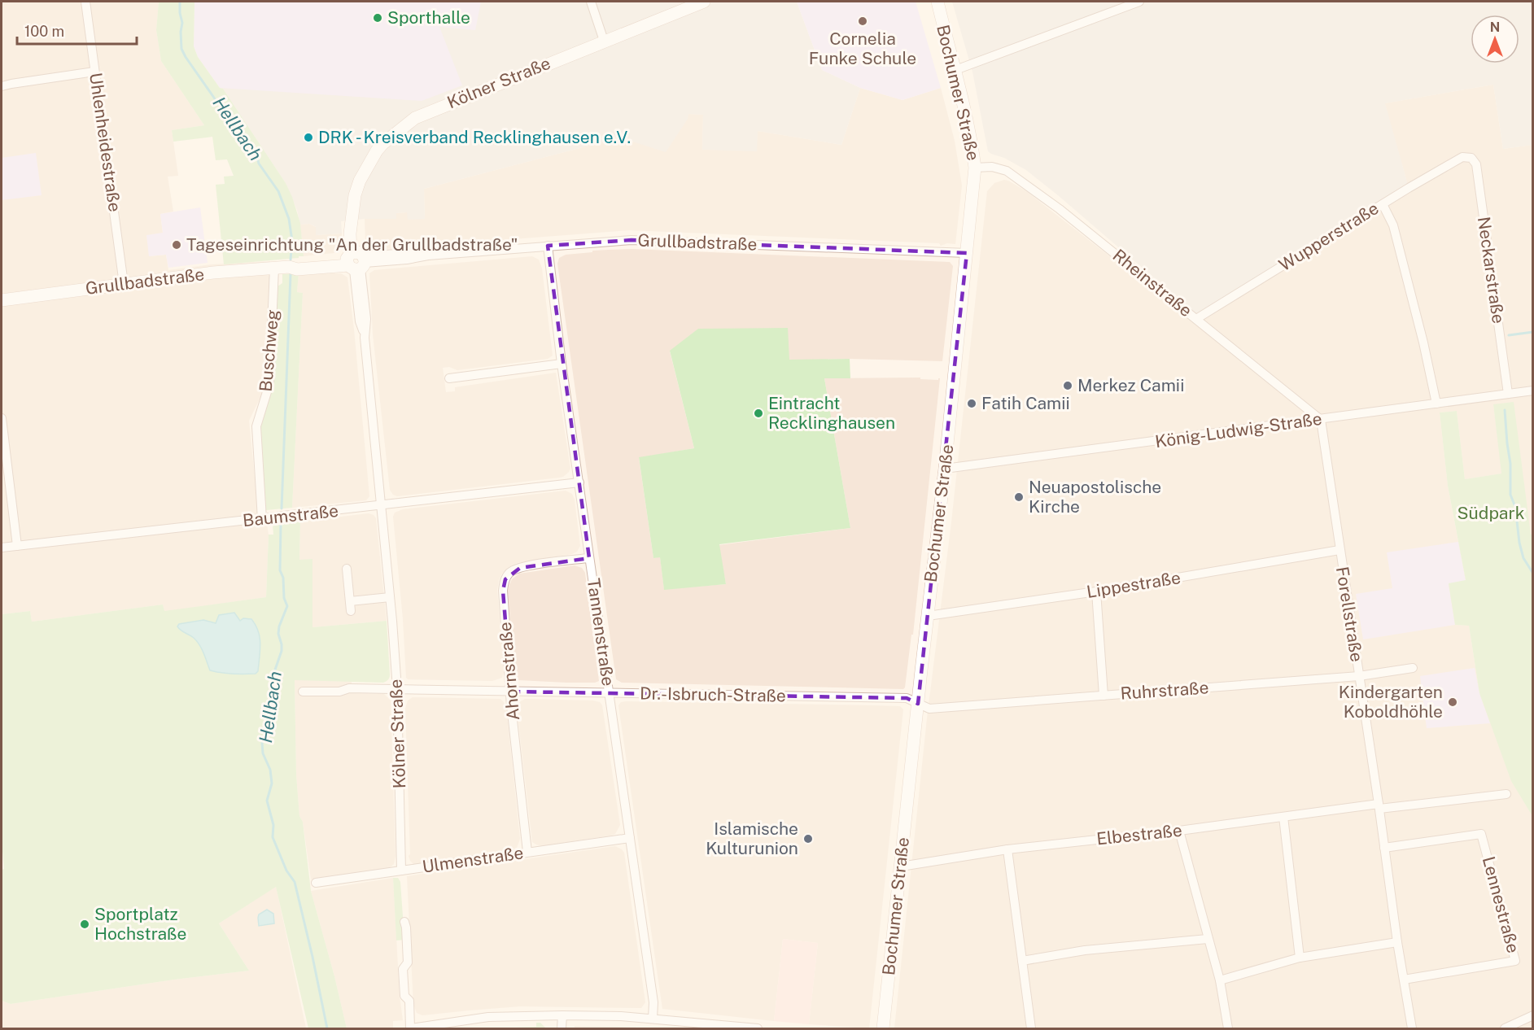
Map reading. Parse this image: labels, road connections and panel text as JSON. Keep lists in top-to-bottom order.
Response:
{
  "streets": {
    "main road": ["Kölner Straße", "Bochumer Straße", "Grullbadstraße"],
    "street": [
      "Uhlenheidestraße",
      "Wupperstraße",
      "Neckarstraße",
      "Rheinstraße",
      "Buschweg",
      "König-Ludwig-Straße",
      "Baumstraße",
      "Lippestraße",
      "Forellstraße",
      "Tannenstraße",
      "Ahornstraße",
      "Ruhrstraße",
      "Dr.-Isbruch-Straße",
      "Elbestraße",
      "Ulmenstraße",
      "Lennestraße"
    ]
  },
  "crossings": [
    ["Kölner Straße", "Grullbadstraße"],
    ["Kölner Straße", "Baumstraße"],
    ["Kölner Straße", "Dr.-Isbruch-Straße"],
    ["Kölner Straße", "Ulmenstraße"],
    ["Bochumer Straße", "Grullbadstraße"],
    ["Bochumer Straße", "Rheinstraße"],
    ["Bochumer Straße", "König-Ludwig-Straße"],
    ["Bochumer Straße", "Lippestraße"],
    ["Bochumer Straße", "Ruhrstraße"],
    ["Bochumer Straße", "Dr.-Isbruch-Straße"],
    ["Bochumer Straße", "Elbestraße"],
    ["Uhlenheidestraße", "Grullbadstraße"],
    ["Wupperstraße", "Neckarstraße"],
    ["Wupperstraße", "Rheinstraße"],
    ["Grullbadstraße", "Buschweg"],
    ["Grullbadstraße", "Tannenstraße"],
    ["Neckarstraße", "König-Ludwig-Straße"],
    ["Rheinstraße", "König-Ludwig-Straße"],
    ["Rheinstraße", "Forellstraße"],
    ["Buschweg", "Baumstraße"],
    ["König-Ludwig-Straße", "Forellstraße"],
    ["Baumstraße", "Tannenstraße"],
    ["Lippestraße", "Forellstraße"],
    ["Forellstraße", "Ruhrstraße"],
    ["Forellstraße", "Elbestraße"],
    ["Forellstraße", "Lennestraße"],
    ["Tannenstraße", "Ahornstraße"],
    ["Tannenstraße", "Dr.-Isbruch-Straße"],
    ["Tannenstraße", "Ulmenstraße"],
    ["Ahornstraße", "Dr.-Isbruch-Straße"],
    ["Ahornstraße", "Ulmenstraße"],
    ["Ruhrstraße", "Dr.-Isbruch-Straße"]
  ],
  "water": ["Hellbach"],
  "parks": ["Südpark"],
  "places": [
    "Sporthalle",
    "Cornelia Funke Schule",
    "DRK - Kreisverband Recklinghausen e.V.",
    "Tageseinrichtung \"An der Grullbadstraße\"",
    "Merkez Camii",
    "Fatih Camii",
    "Eintracht Recklinghausen",
    "Neuapostolische Kirche",
    "Kindergarten Koboldhöhle",
    "Islamische Kulturunion",
    "Sportplatz Hochstraße"
  ],
  "scale_bar": "100 m",
  "north": "top"
}
